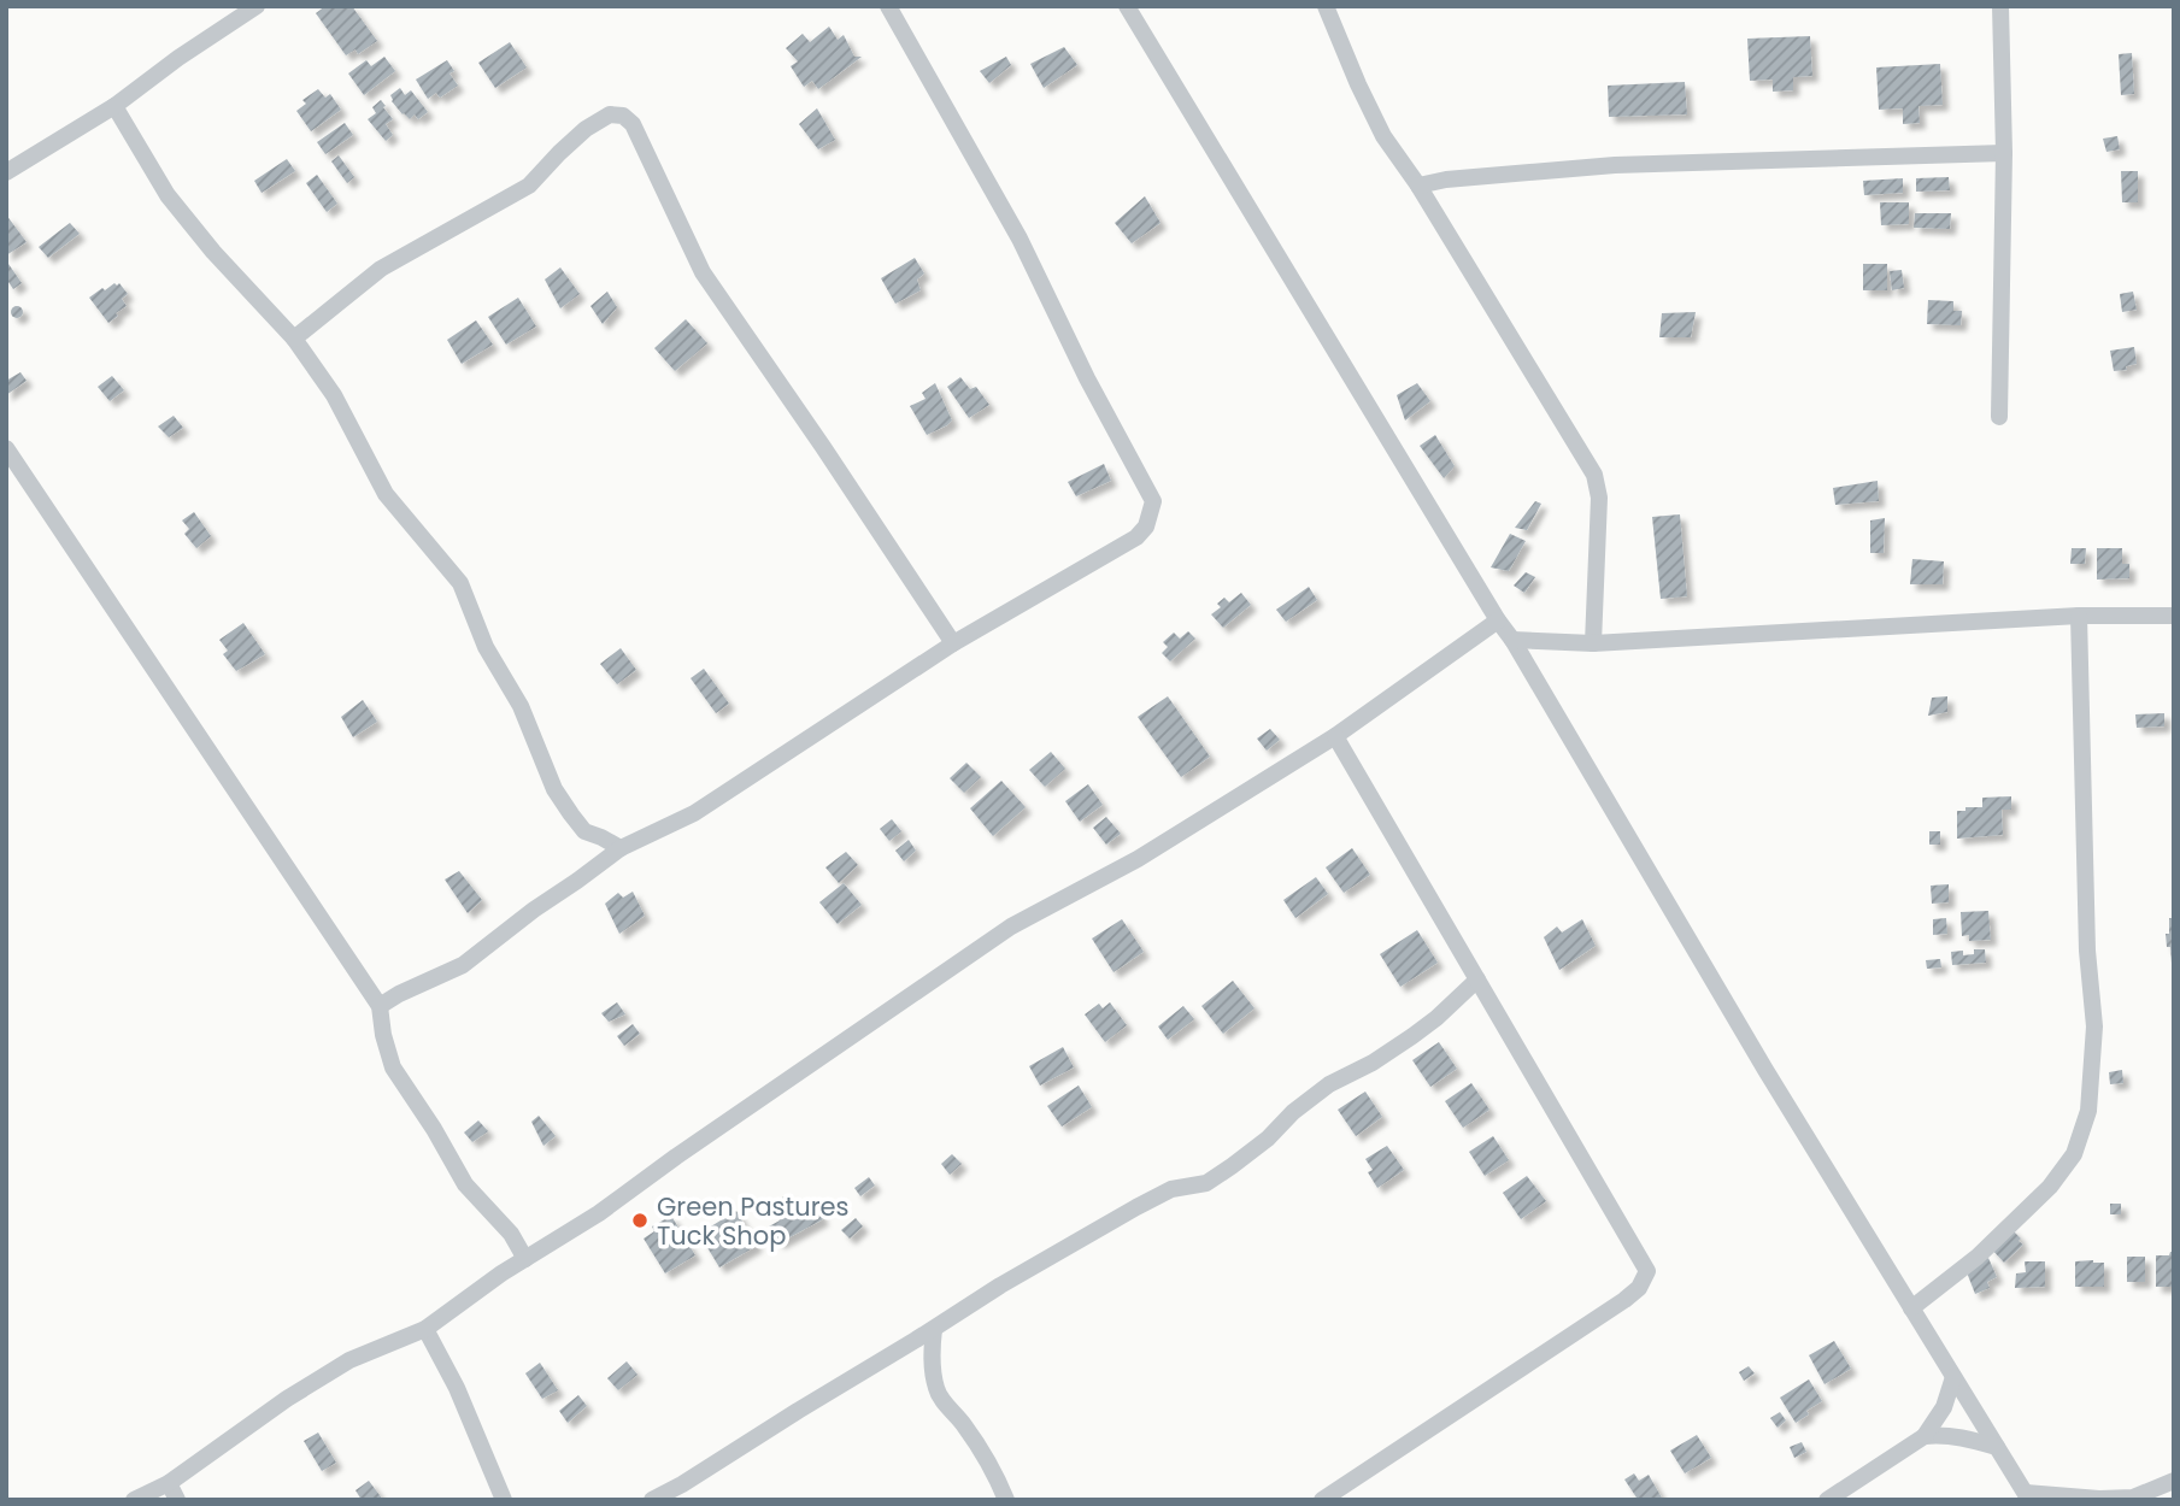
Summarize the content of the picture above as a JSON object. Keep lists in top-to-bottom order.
{
  "places": ["Green Pastures Tuck Shop"]
}
